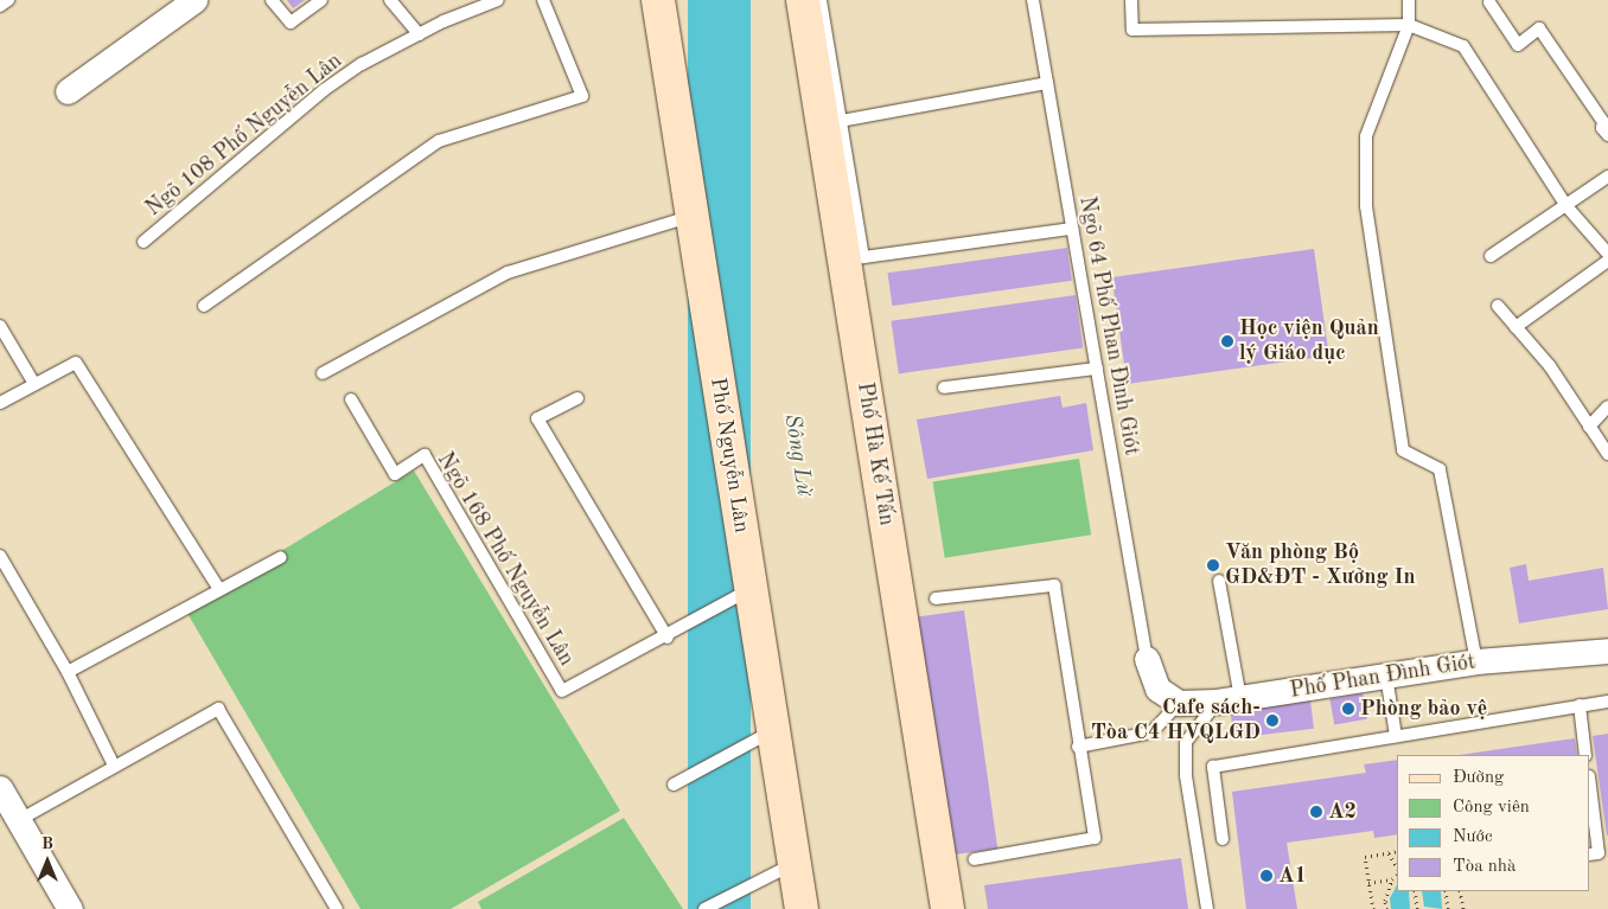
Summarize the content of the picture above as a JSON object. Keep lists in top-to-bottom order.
{
  "streets": {
    "street": ["Phố Hà Kế Tấn", "Phố Nguyễn Lân", "Phố Phan Đình Giót"],
    "lane": ["Ngõ 108 Phố Nguyễn Lân", "Ngõ 64 Phố Phan Đình Giót", "Ngõ 168 Phố Nguyễn Lân"]
  },
  "crossings": [
    ["Phố Nguyễn Lân", "Ngõ 168 Phố Nguyễn Lân"]
  ],
  "water": ["Sông Lừ"],
  "places": [
    "Học viện Quản lý Giáo dục",
    "Văn phòng Bộ GD&ĐT - Xưởng In",
    "Phòng bảo vệ",
    "Cafe sách- Tòa C4 HVQLGD",
    "A2",
    "A1"
  ],
  "legend": [
    "Đường",
    "Công viên",
    "Nước",
    "Tòa nhà"
  ],
  "north": "top"
}
